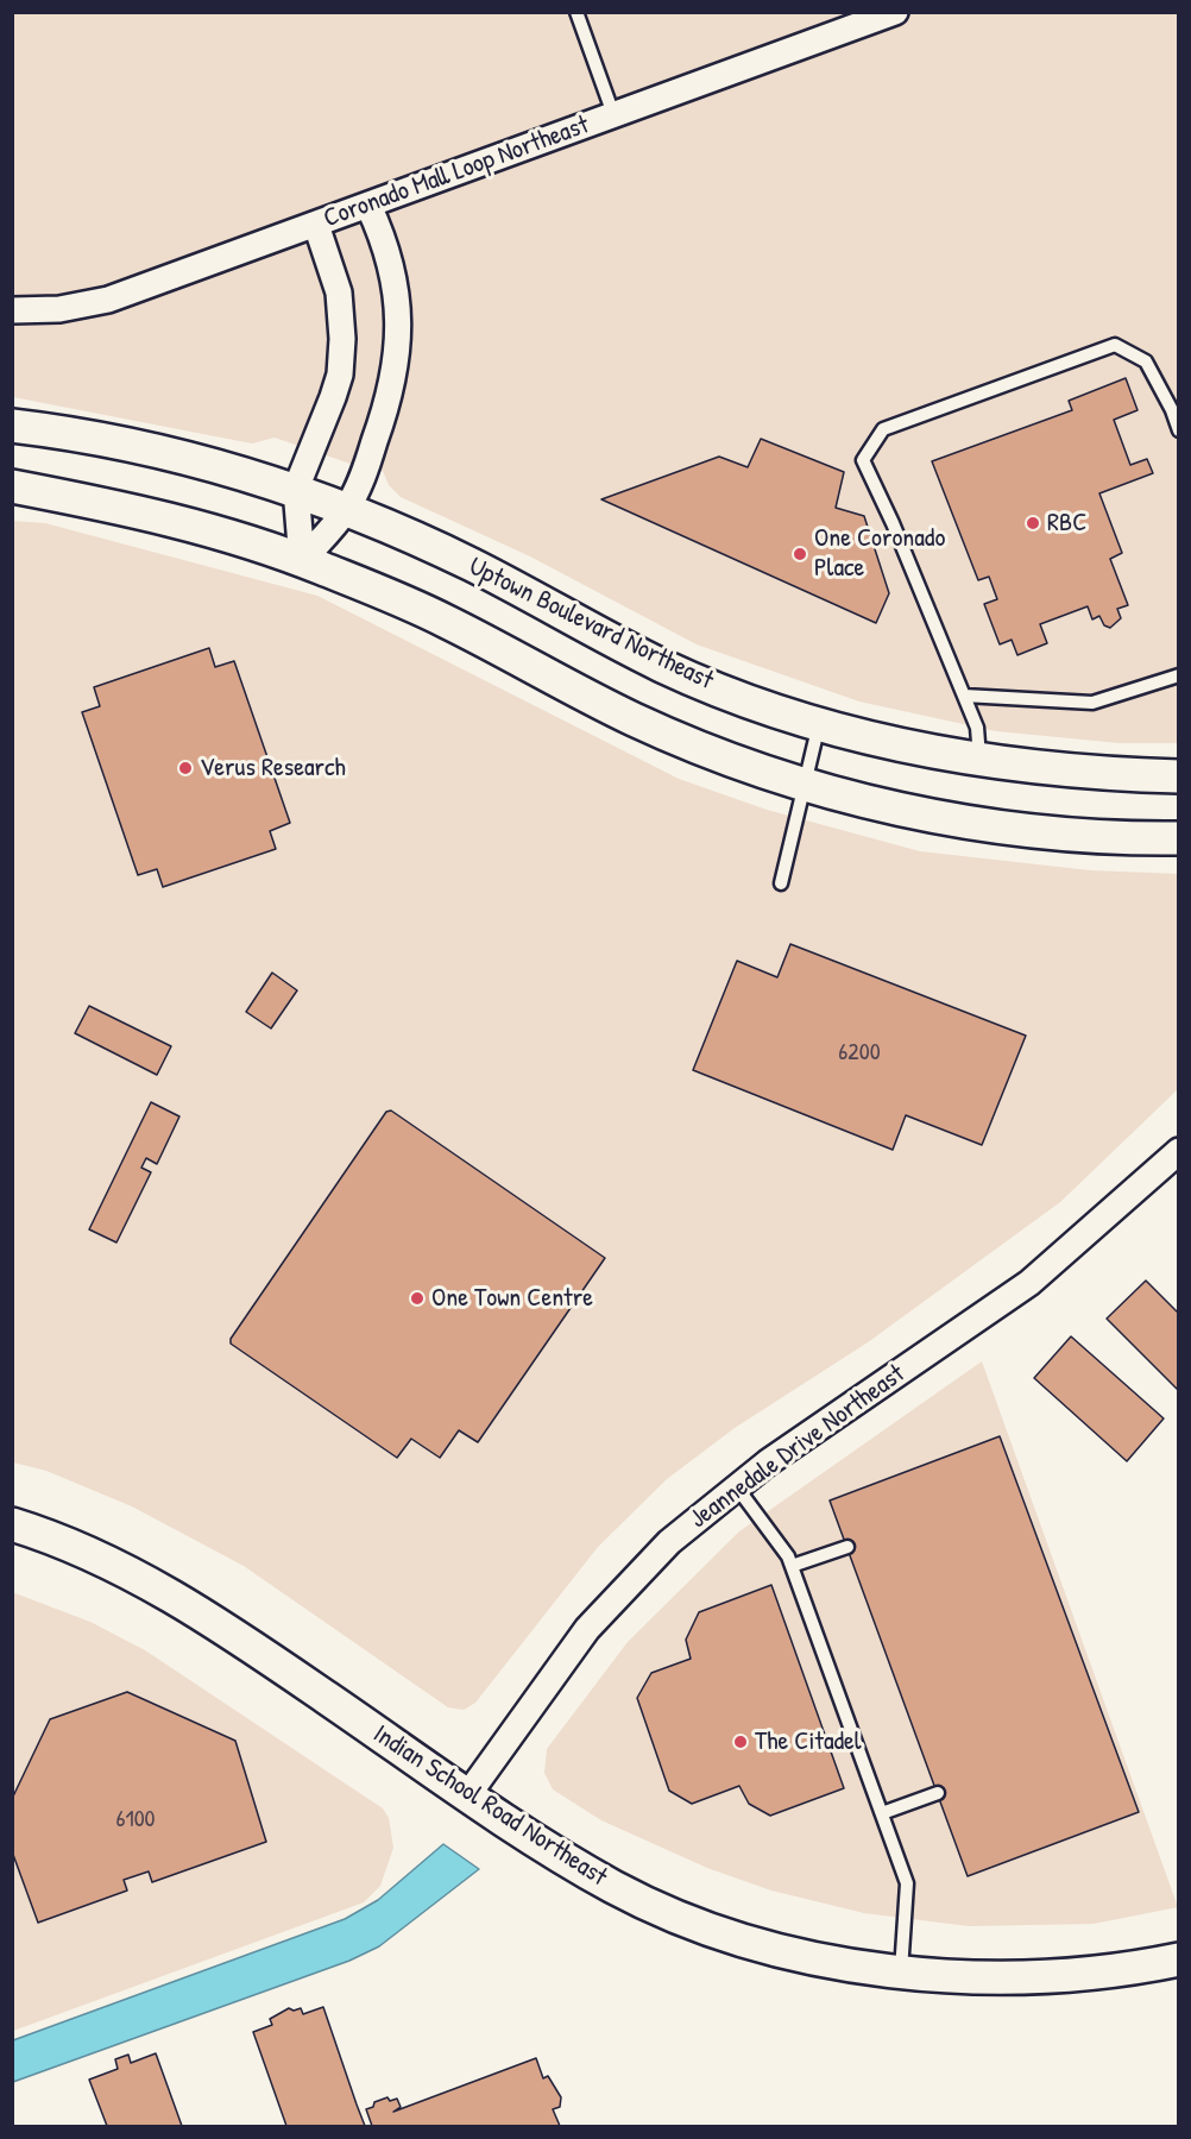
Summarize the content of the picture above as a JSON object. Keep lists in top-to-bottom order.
{
  "streets": {
    "street": [
      "Coronado Mall Loop Northeast",
      "Uptown Boulevard Northeast",
      "Jeannedale Drive Northeast",
      "Indian School Road Northeast"
    ]
  },
  "crossings": [
    ["Jeannedale Drive Northeast", "Indian School Road Northeast"]
  ],
  "places": [
    "RBC",
    "One Coronado Place",
    "Verus Research",
    "One Town Centre",
    "The Citadel"
  ],
  "house_numbers": ["6200", "6100"]
}
